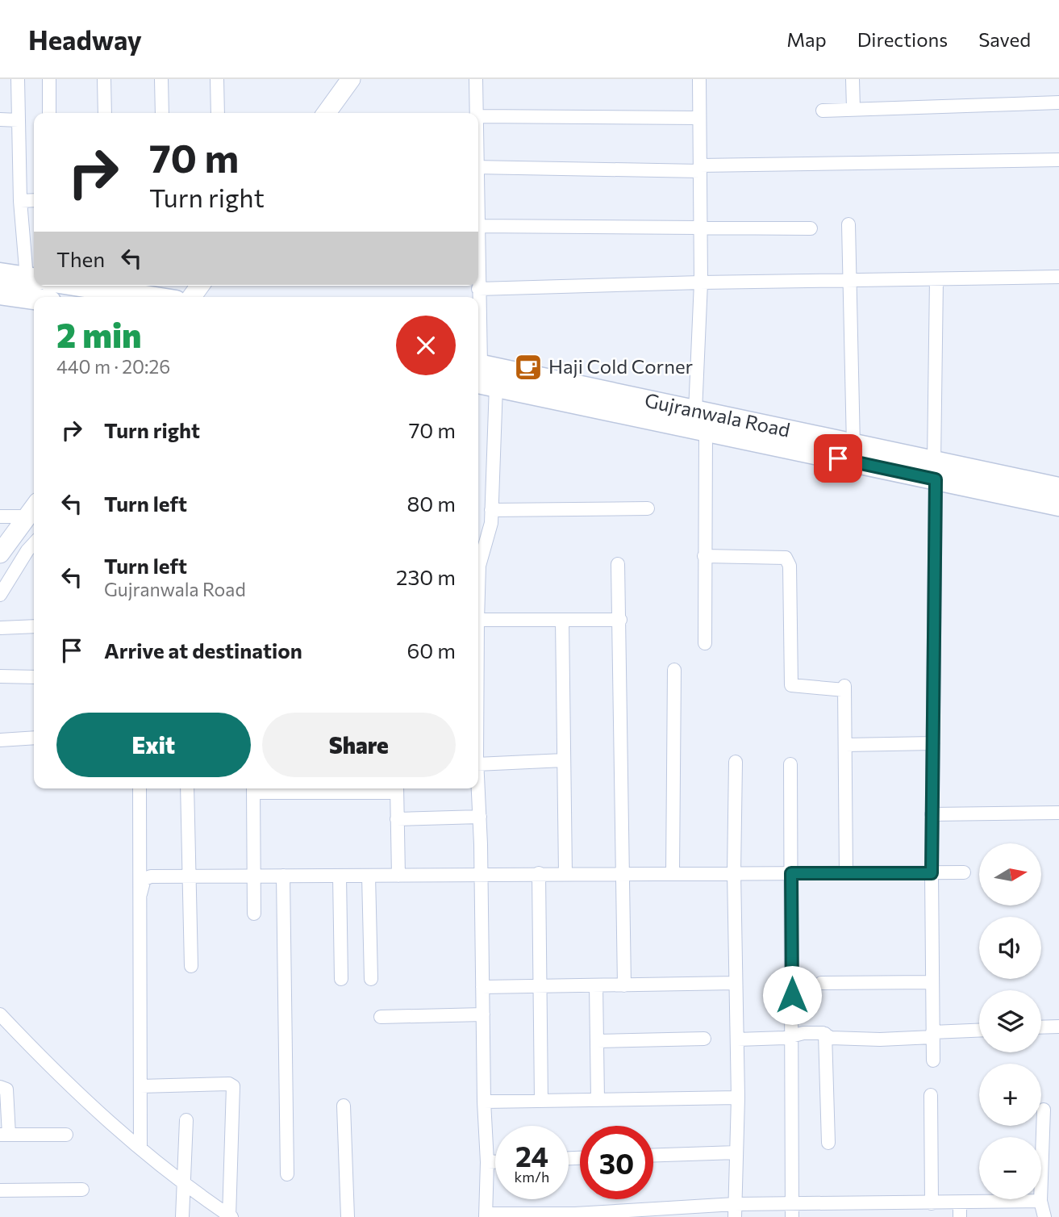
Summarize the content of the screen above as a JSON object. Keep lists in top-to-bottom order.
{
  "streets": {
    "highway": ["Gujranwala Road"]
  },
  "places": {
    "cafe": ["Haji Cold Corner"]
  },
  "north": "right",
  "page": {
    "header": "Headway",
    "nav": ["Map", "Directions", "Saved"],
    "turn": ["70 m", "Turn right"],
    "then": "Then",
    "heading": ["2 min", "440 m · 20:26"],
    "list": [
      {
        "name": "Turn right",
        "value": "70 m"
      },
      {
        "name": "Turn left",
        "value": "80 m"
      },
      {
        "name": "Turn left",
        "note": "Gujranwala Road",
        "value": "230 m"
      },
      {
        "name": "Arrive at destination",
        "value": "60 m"
      }
    ],
    "buttons": ["Exit", "Share"],
    "map_buttons": ["+", "−"],
    "speed": "24 km/h",
    "limit": "30"
  }
}
